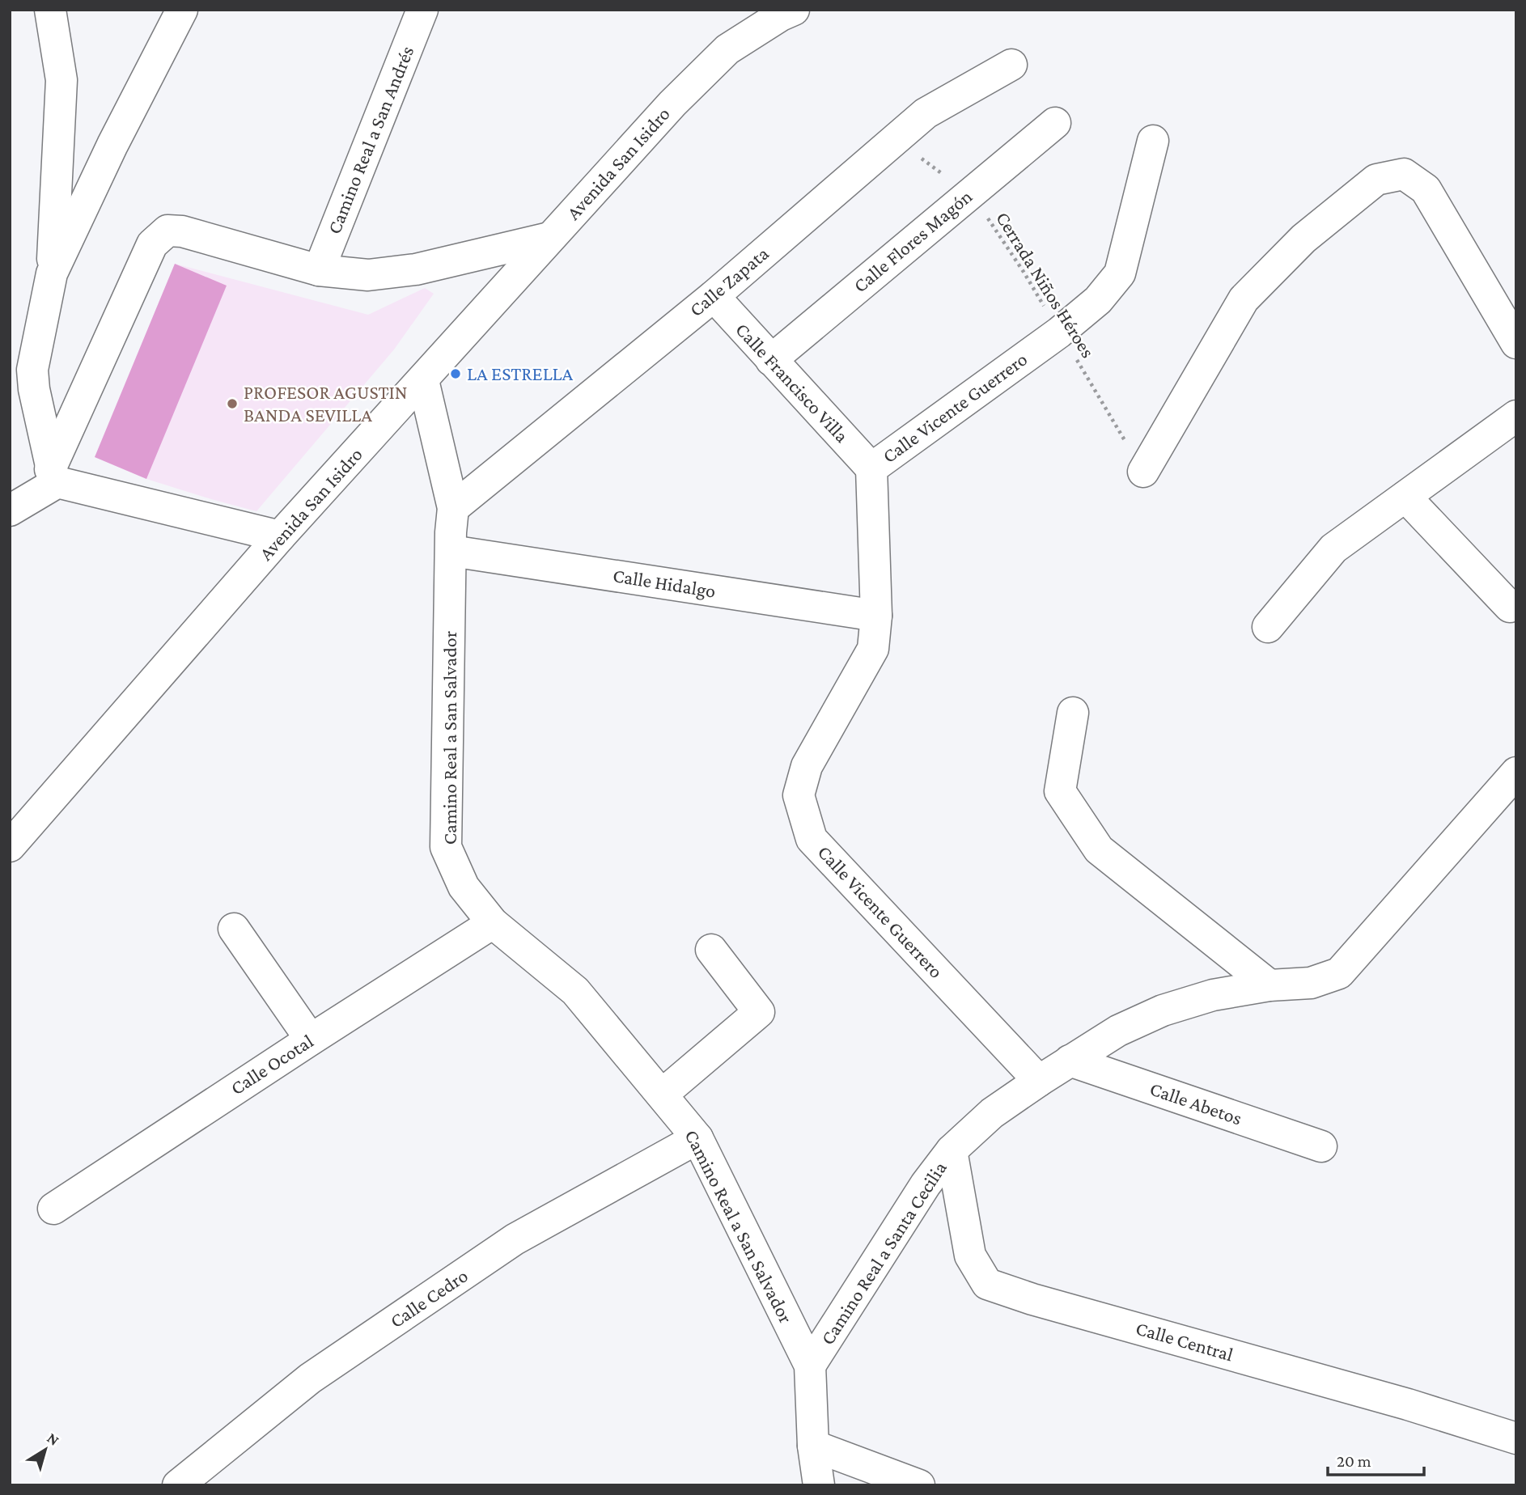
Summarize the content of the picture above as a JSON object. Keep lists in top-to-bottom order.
{
  "streets": {
    "street": [
      "Camino Real a San Andrés",
      "Avenida San Isidro",
      "Calle Flores Magón",
      "Calle Zapata",
      "Calle Francisco Villa",
      "Calle Vicente Guerrero",
      "Calle Hidalgo",
      "Camino Real a San Salvador",
      "Calle Ocotal",
      "Calle Abetos",
      "Camino Real a Santa Cecilia",
      "Calle Cedro",
      "Calle Central"
    ],
    "path": ["Cerrada Niños Héroes"]
  },
  "crossings": [
    ["Avenida San Isidro", "Camino Real a San Salvador"],
    ["Calle Flores Magón", "Cerrada Niños Héroes"],
    ["Calle Flores Magón", "Calle Francisco Villa"],
    ["Calle Zapata", "Cerrada Niños Héroes"],
    ["Calle Zapata", "Calle Francisco Villa"],
    ["Calle Zapata", "Camino Real a San Salvador"],
    ["Cerrada Niños Héroes", "Calle Vicente Guerrero"],
    ["Calle Francisco Villa", "Calle Vicente Guerrero"],
    ["Calle Vicente Guerrero", "Calle Hidalgo"],
    ["Calle Vicente Guerrero", "Camino Real a Santa Cecilia"],
    ["Calle Hidalgo", "Camino Real a San Salvador"],
    ["Camino Real a San Salvador", "Calle Ocotal"],
    ["Camino Real a San Salvador", "Camino Real a Santa Cecilia"],
    ["Camino Real a San Salvador", "Calle Cedro"],
    ["Calle Abetos", "Camino Real a Santa Cecilia"],
    ["Camino Real a Santa Cecilia", "Calle Central"]
  ],
  "places": ["LA ESTRELLA", "PROFESOR AGUSTIN BANDA SEVILLA"],
  "scale_bar": "20 m",
  "north": "top right"
}
